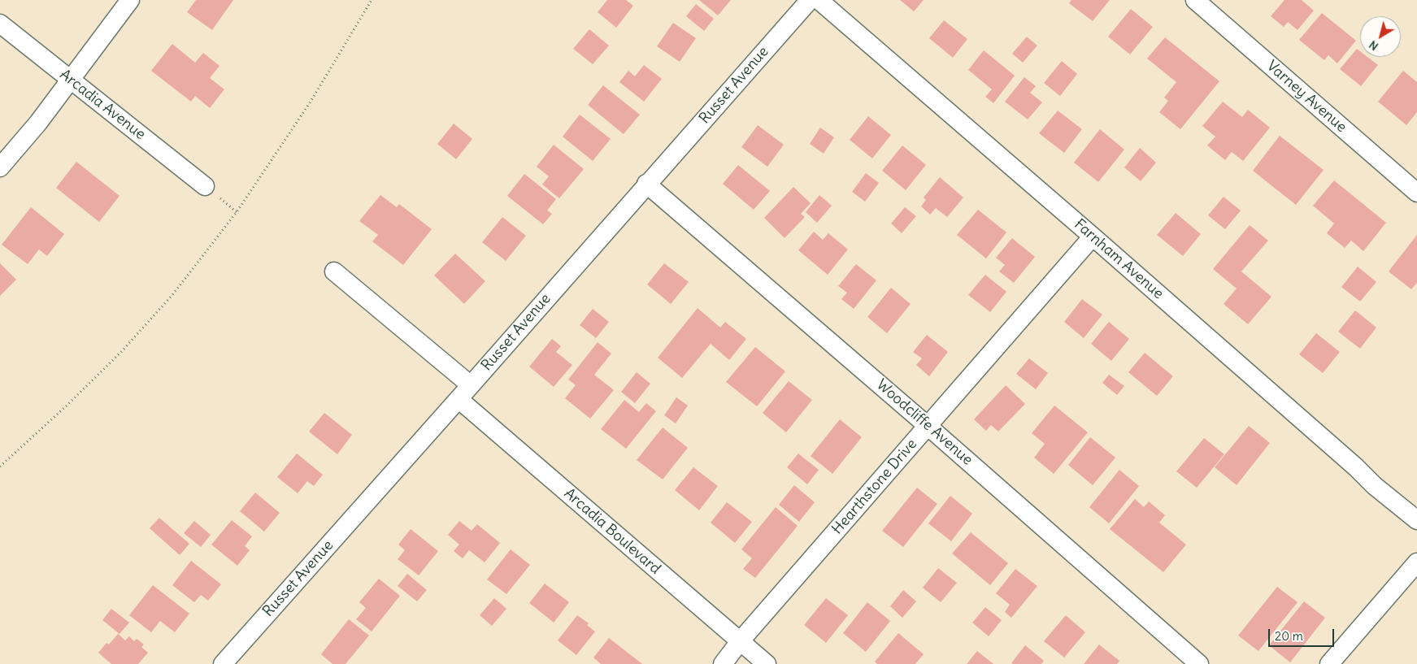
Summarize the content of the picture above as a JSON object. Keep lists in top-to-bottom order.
{
  "streets": {
    "street": [
      "Russet Avenue",
      "Varney Avenue",
      "Arcadia Avenue",
      "Farnham Avenue",
      "Woodcliffe Avenue",
      "Hearthstone Drive",
      "Arcadia Boulevard"
    ]
  },
  "crossings": [
    ["Russet Avenue", "Woodcliffe Avenue"],
    ["Russet Avenue", "Arcadia Boulevard"],
    ["Farnham Avenue", "Hearthstone Drive"],
    ["Woodcliffe Avenue", "Hearthstone Drive"],
    ["Hearthstone Drive", "Arcadia Boulevard"]
  ],
  "scale_bar": "20 m",
  "north": "bottom left"
}
